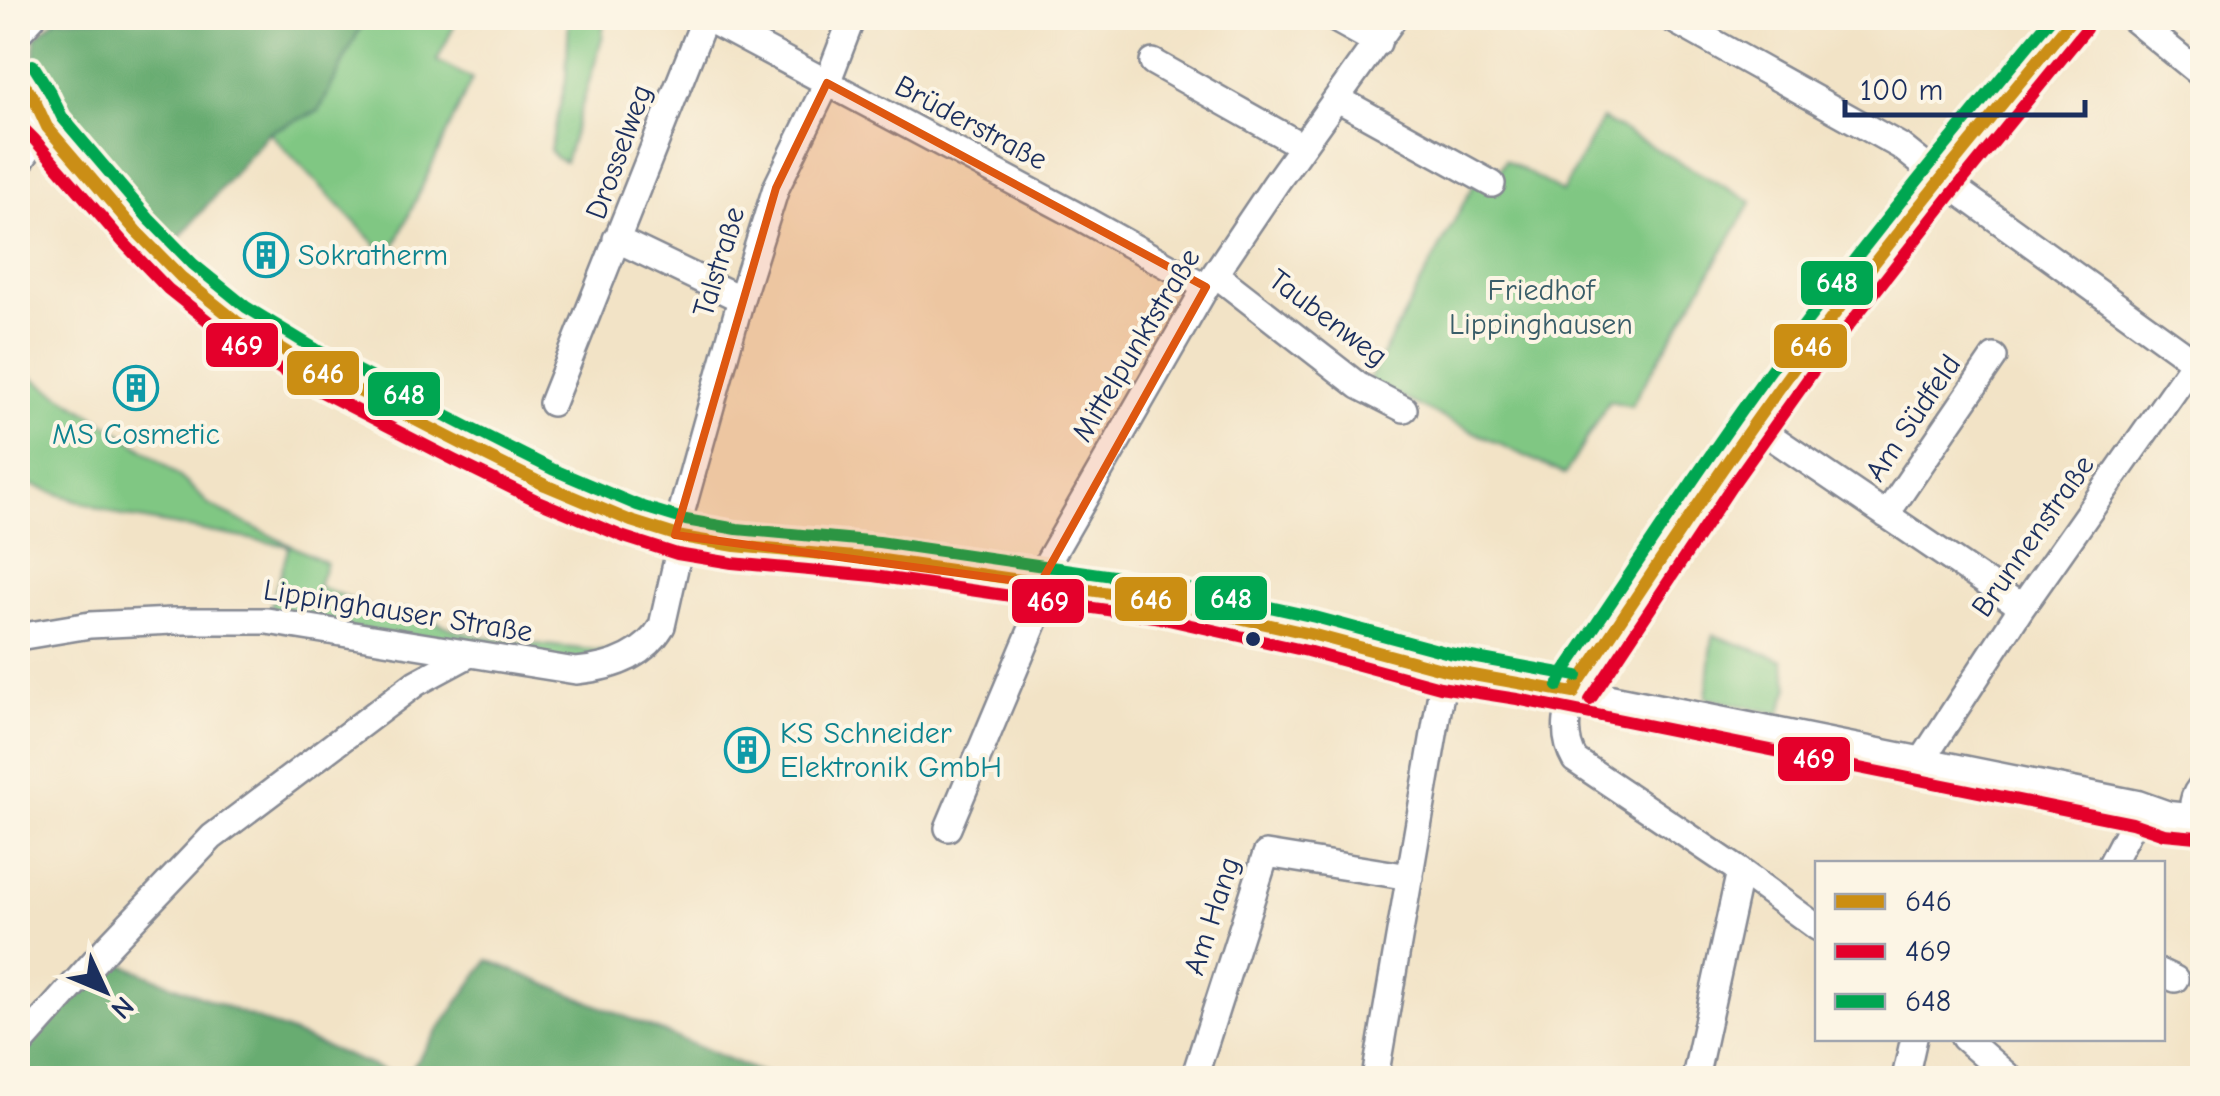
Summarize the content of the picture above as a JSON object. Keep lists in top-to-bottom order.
{
  "streets": {
    "street": [
      "Brüderstraße",
      "Drosselweg",
      "Talstraße",
      "Taubenweg",
      "Mittelpunktstraße",
      "Am Südfeld",
      "Brunnenstraße",
      "Lippinghauser Straße",
      "Am Hang"
    ]
  },
  "crossings": [
    ["Brüderstraße", "Drosselweg"],
    ["Brüderstraße", "Talstraße"],
    ["Brüderstraße", "Taubenweg"],
    ["Brüderstraße", "Mittelpunktstraße"],
    ["Drosselweg", "Talstraße"],
    ["Talstraße", "Lippinghauser Straße"],
    ["Taubenweg", "Mittelpunktstraße"],
    ["Am Südfeld", "Brunnenstraße"]
  ],
  "parks": ["Friedhof Lippinghausen"],
  "places": {
    "building": ["Sokratherm", "MS Cosmetic", "KS Schneider Elektronik GmbH"]
  },
  "lines": ["transit line 646", "transit line 648", "transit line 469"],
  "legend": ["646", "469", "648"],
  "scale_bar": "100 m",
  "north": "bottom right"
}
